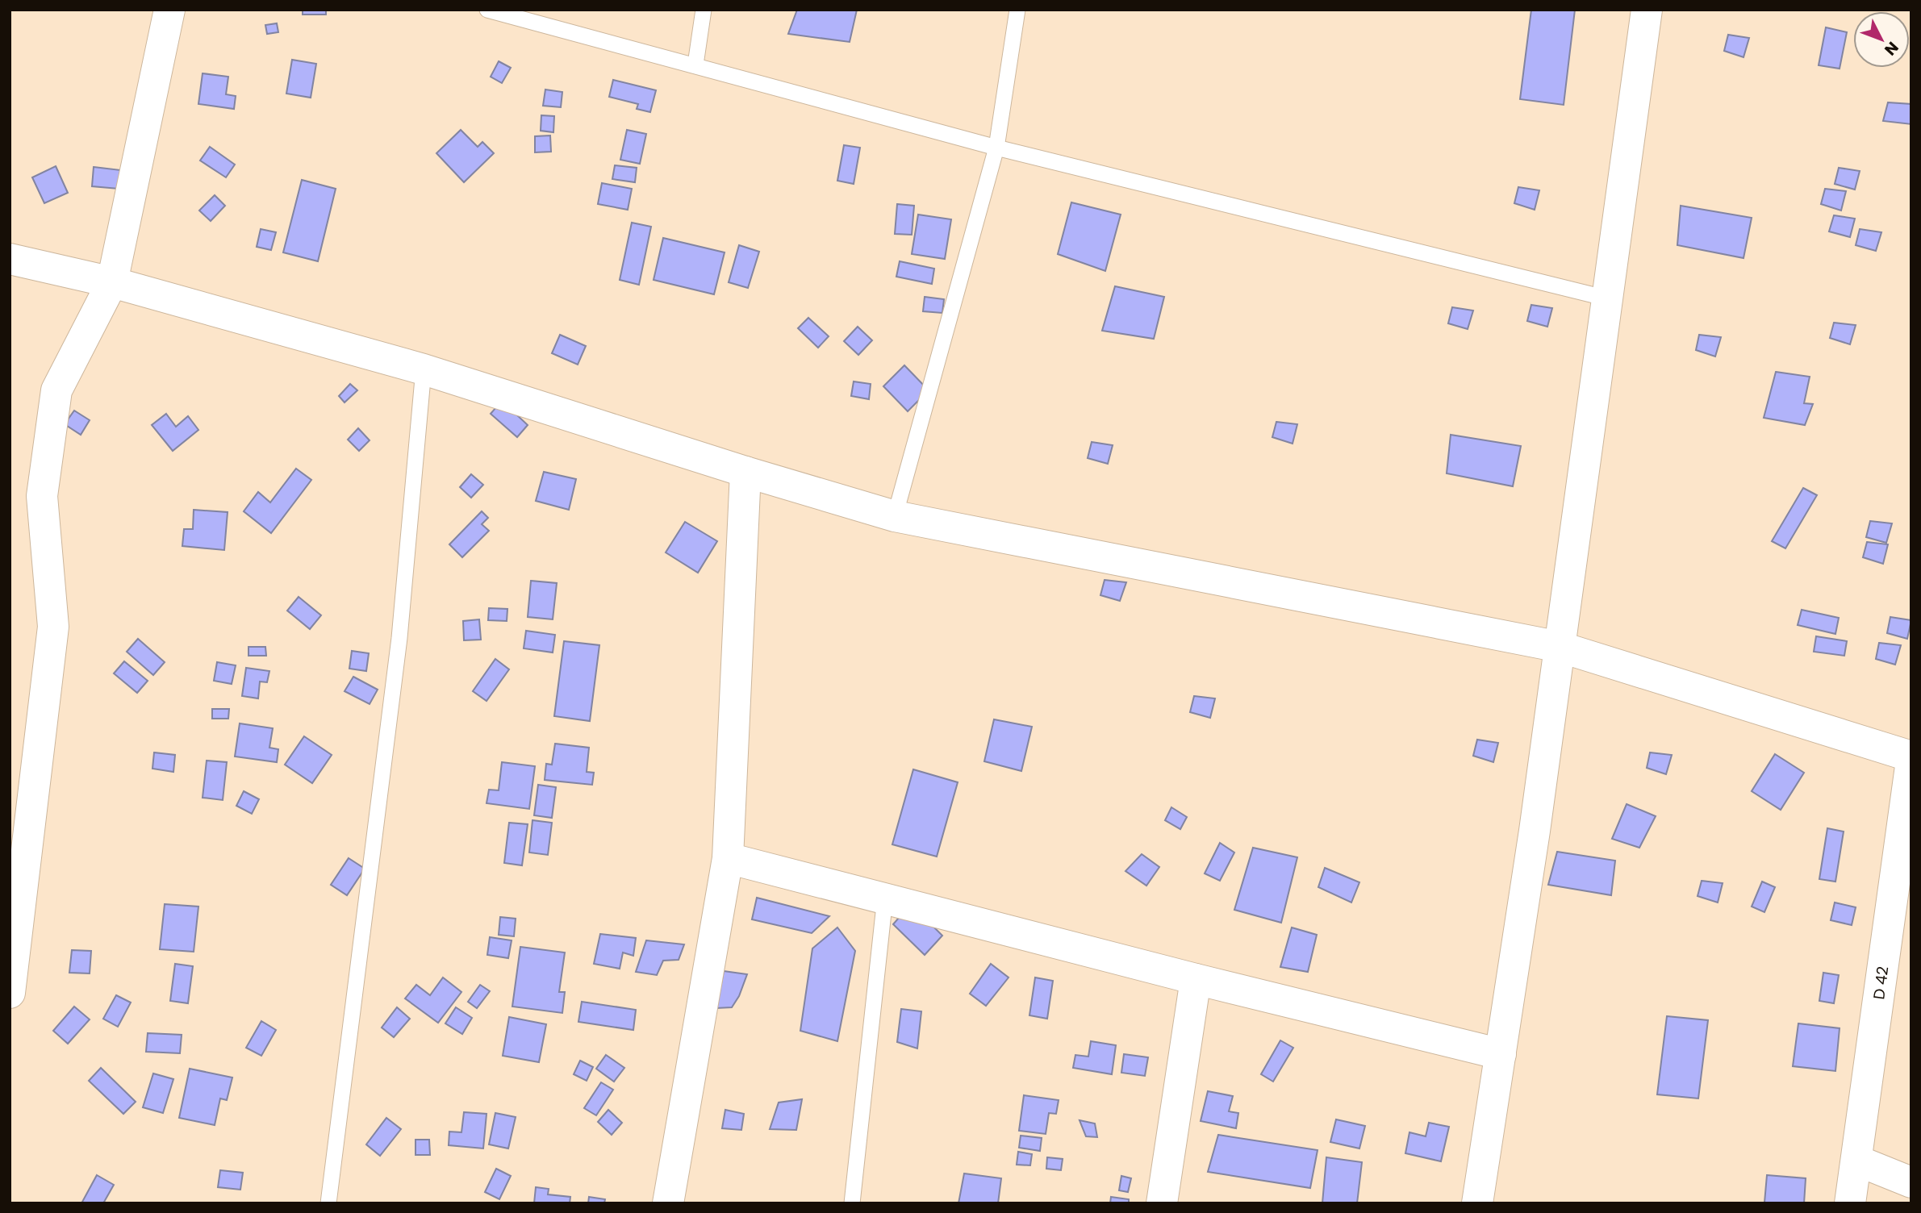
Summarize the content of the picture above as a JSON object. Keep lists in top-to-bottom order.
{
  "streets": {
    "street": ["D 42"]
  },
  "north": "bottom right"
}
